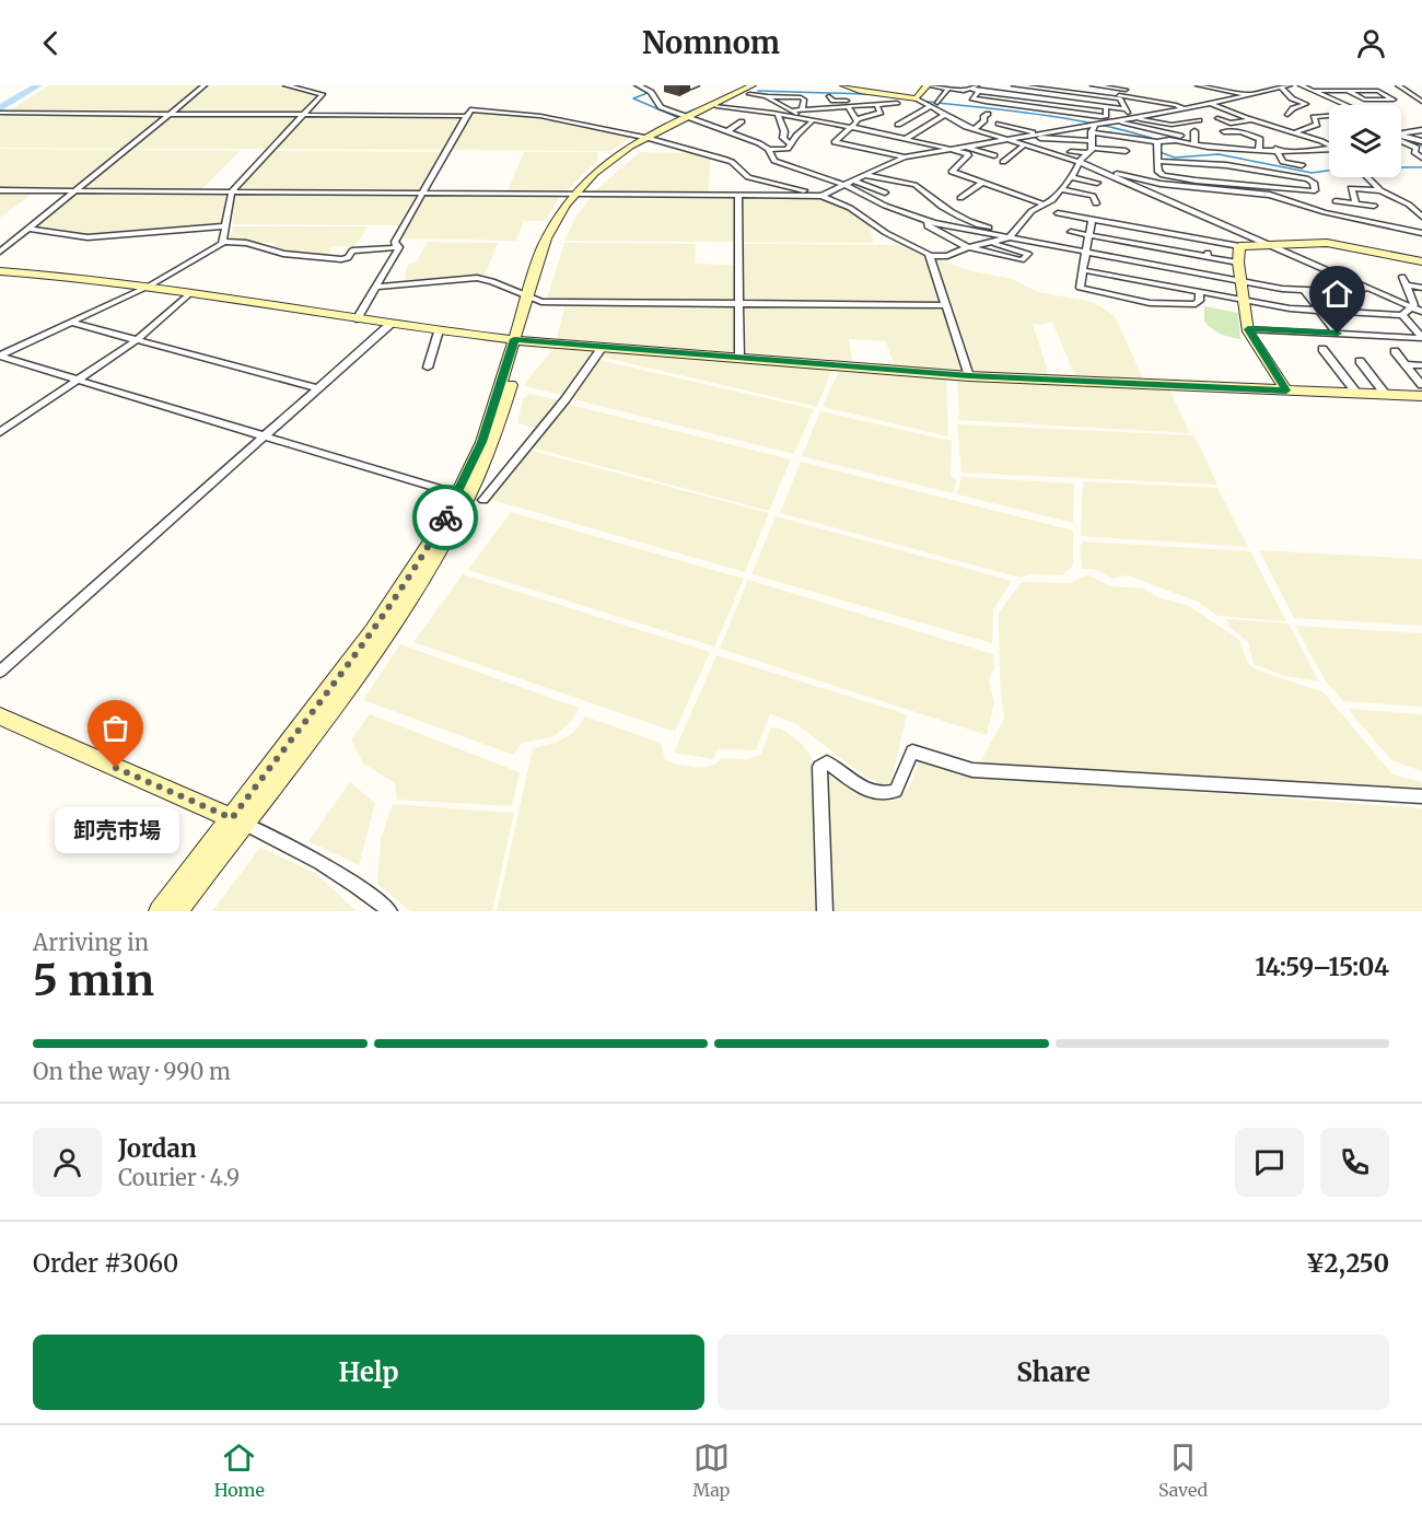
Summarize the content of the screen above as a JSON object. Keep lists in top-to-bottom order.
{
  "places": ["卸売市場"],
  "page": {
    "header": "Nomnom",
    "bubble": "卸売市場",
    "heading": ["5 min", "Arriving in", "14:59–15:04"],
    "panel": [
      "Jordan",
      "Courier · 4.9",
      "Order #3060",
      "¥2,250"
    ],
    "bar": "On the way · 990 m",
    "buttons": ["Help", "Share"],
    "tabs": ["Home", "Map", "Saved"]
  }
}
